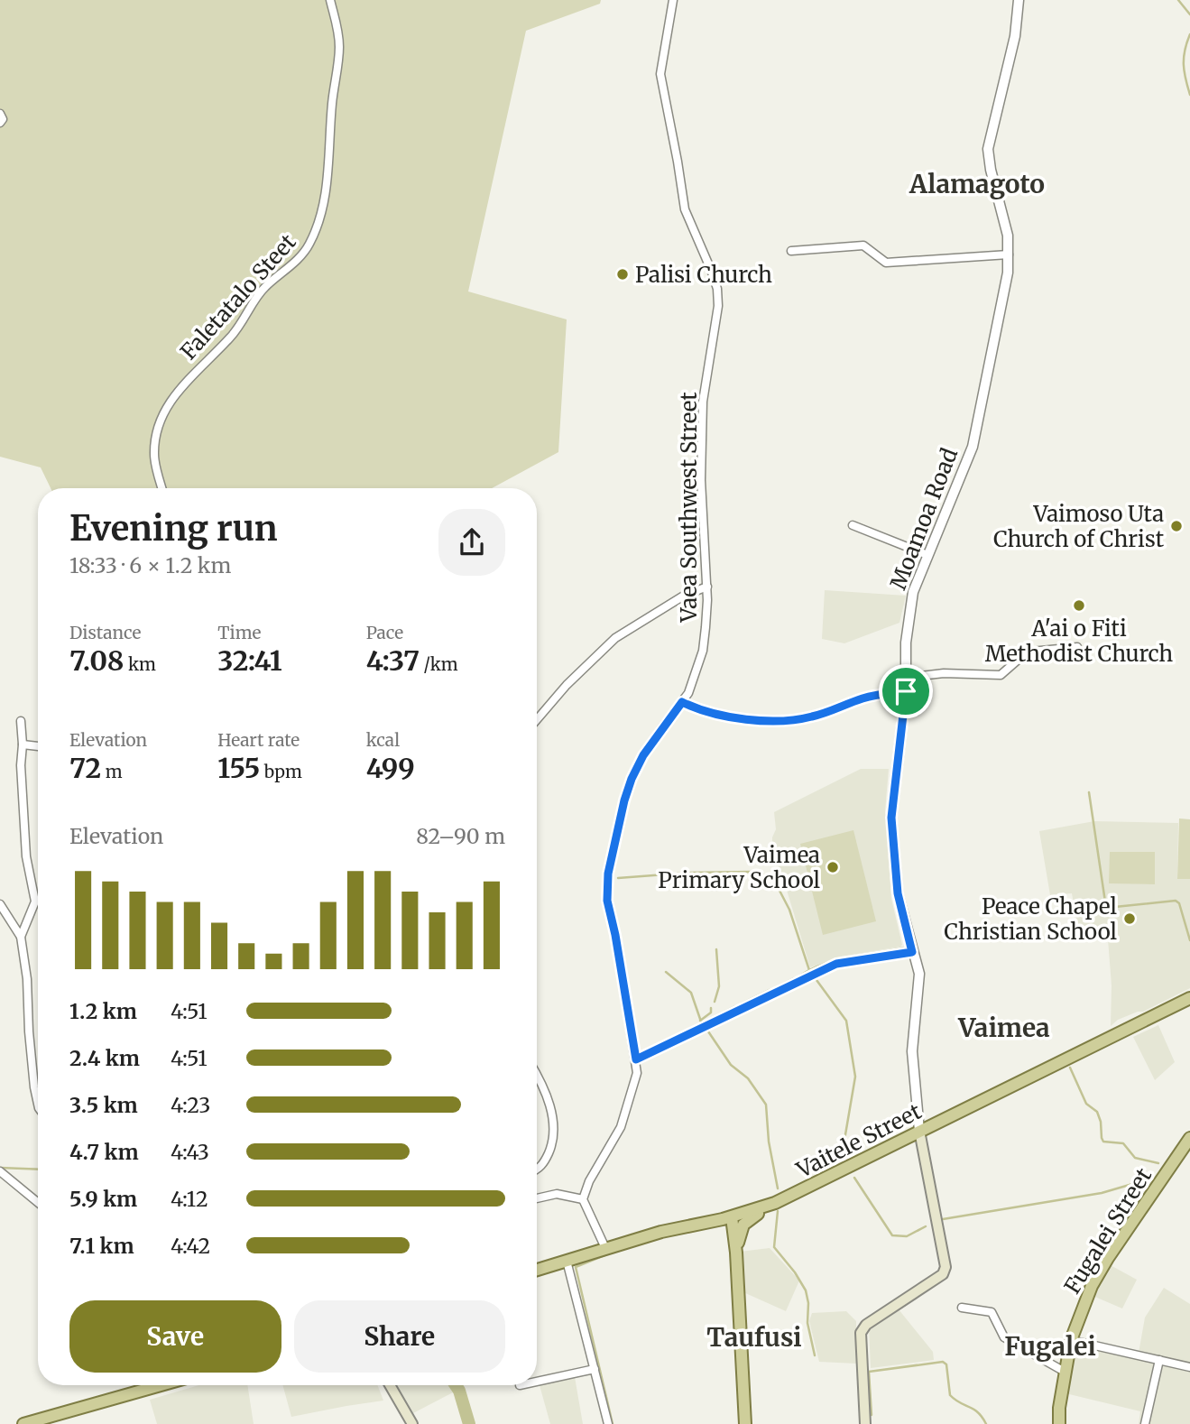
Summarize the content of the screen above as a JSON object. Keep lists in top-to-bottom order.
{
  "streets": {
    "main road": ["Vaitele Street", "Fugalei Street"],
    "street": ["Faletatalo Steet", "Vaea Southwest Street", "Moamoa Road"]
  },
  "crossings": [
    ["Moamoa Road", "Vaitele Street"]
  ],
  "districts": [
    "Alamagoto",
    "Vaimea",
    "Taufusi",
    "Fugalei"
  ],
  "places": [
    "Palisi Church",
    "Vaimoso Uta Church of Christ",
    "A'ai o Fiti Methodist Church",
    "Vaimea Primary School",
    "Peace Chapel Christian School"
  ],
  "page": {
    "heading": ["Evening run", "18:33 · 6 × 1.2 km"],
    "stats": [
      ["Distance", "7.08 km"],
      ["Time", "32:41"],
      ["Pace", "4:37 /km"],
      ["Elevation", "72 m"],
      ["Heart rate", "155 bpm"],
      ["kcal", "499"]
    ],
    "chart": ["Elevation", "82–90 m"],
    "list": [
      {
        "name": "1.2 km",
        "note": "4:51"
      },
      {
        "name": "2.4 km",
        "note": "4:51"
      },
      {
        "name": "3.5 km",
        "note": "4:23"
      },
      {
        "name": "4.7 km",
        "note": "4:43"
      },
      {
        "name": "5.9 km",
        "note": "4:12"
      },
      {
        "name": "7.1 km",
        "note": "4:42"
      }
    ],
    "buttons": ["Save", "Share"]
  }
}
